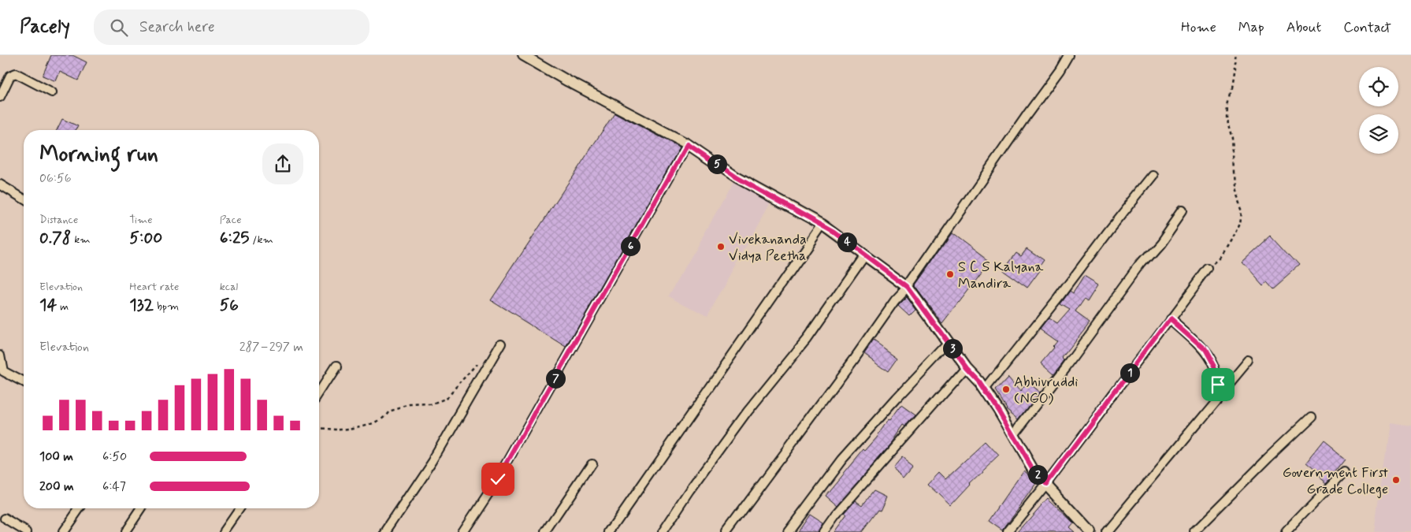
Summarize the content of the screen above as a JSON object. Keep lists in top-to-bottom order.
{
  "places": [
    "Vivekananda Vidya Peetha",
    "S C S Kalyana Mandira",
    "Abhivruddi (NGO)",
    "Government First Grade College"
  ],
  "page": {
    "header": "Pacely",
    "search": "Search here",
    "nav": [
      "Home",
      "Map",
      "About",
      "Contact"
    ],
    "heading": ["Morning run", "06:56"],
    "pins": [
      "5",
      "4",
      "6",
      "3",
      "1",
      "7",
      "2"
    ],
    "stats": [
      ["Distance", "0.78 km"],
      ["Time", "5:00"],
      ["Pace", "6:25 /km"],
      ["Elevation", "14 m"],
      ["Heart rate", "132 bpm"],
      ["kcal", "56"]
    ],
    "chart": ["Elevation", "287–297 m"],
    "list": [
      {
        "name": "100 m",
        "note": "6:50"
      },
      {
        "name": "200 m",
        "note": "6:47"
      }
    ]
  }
}
